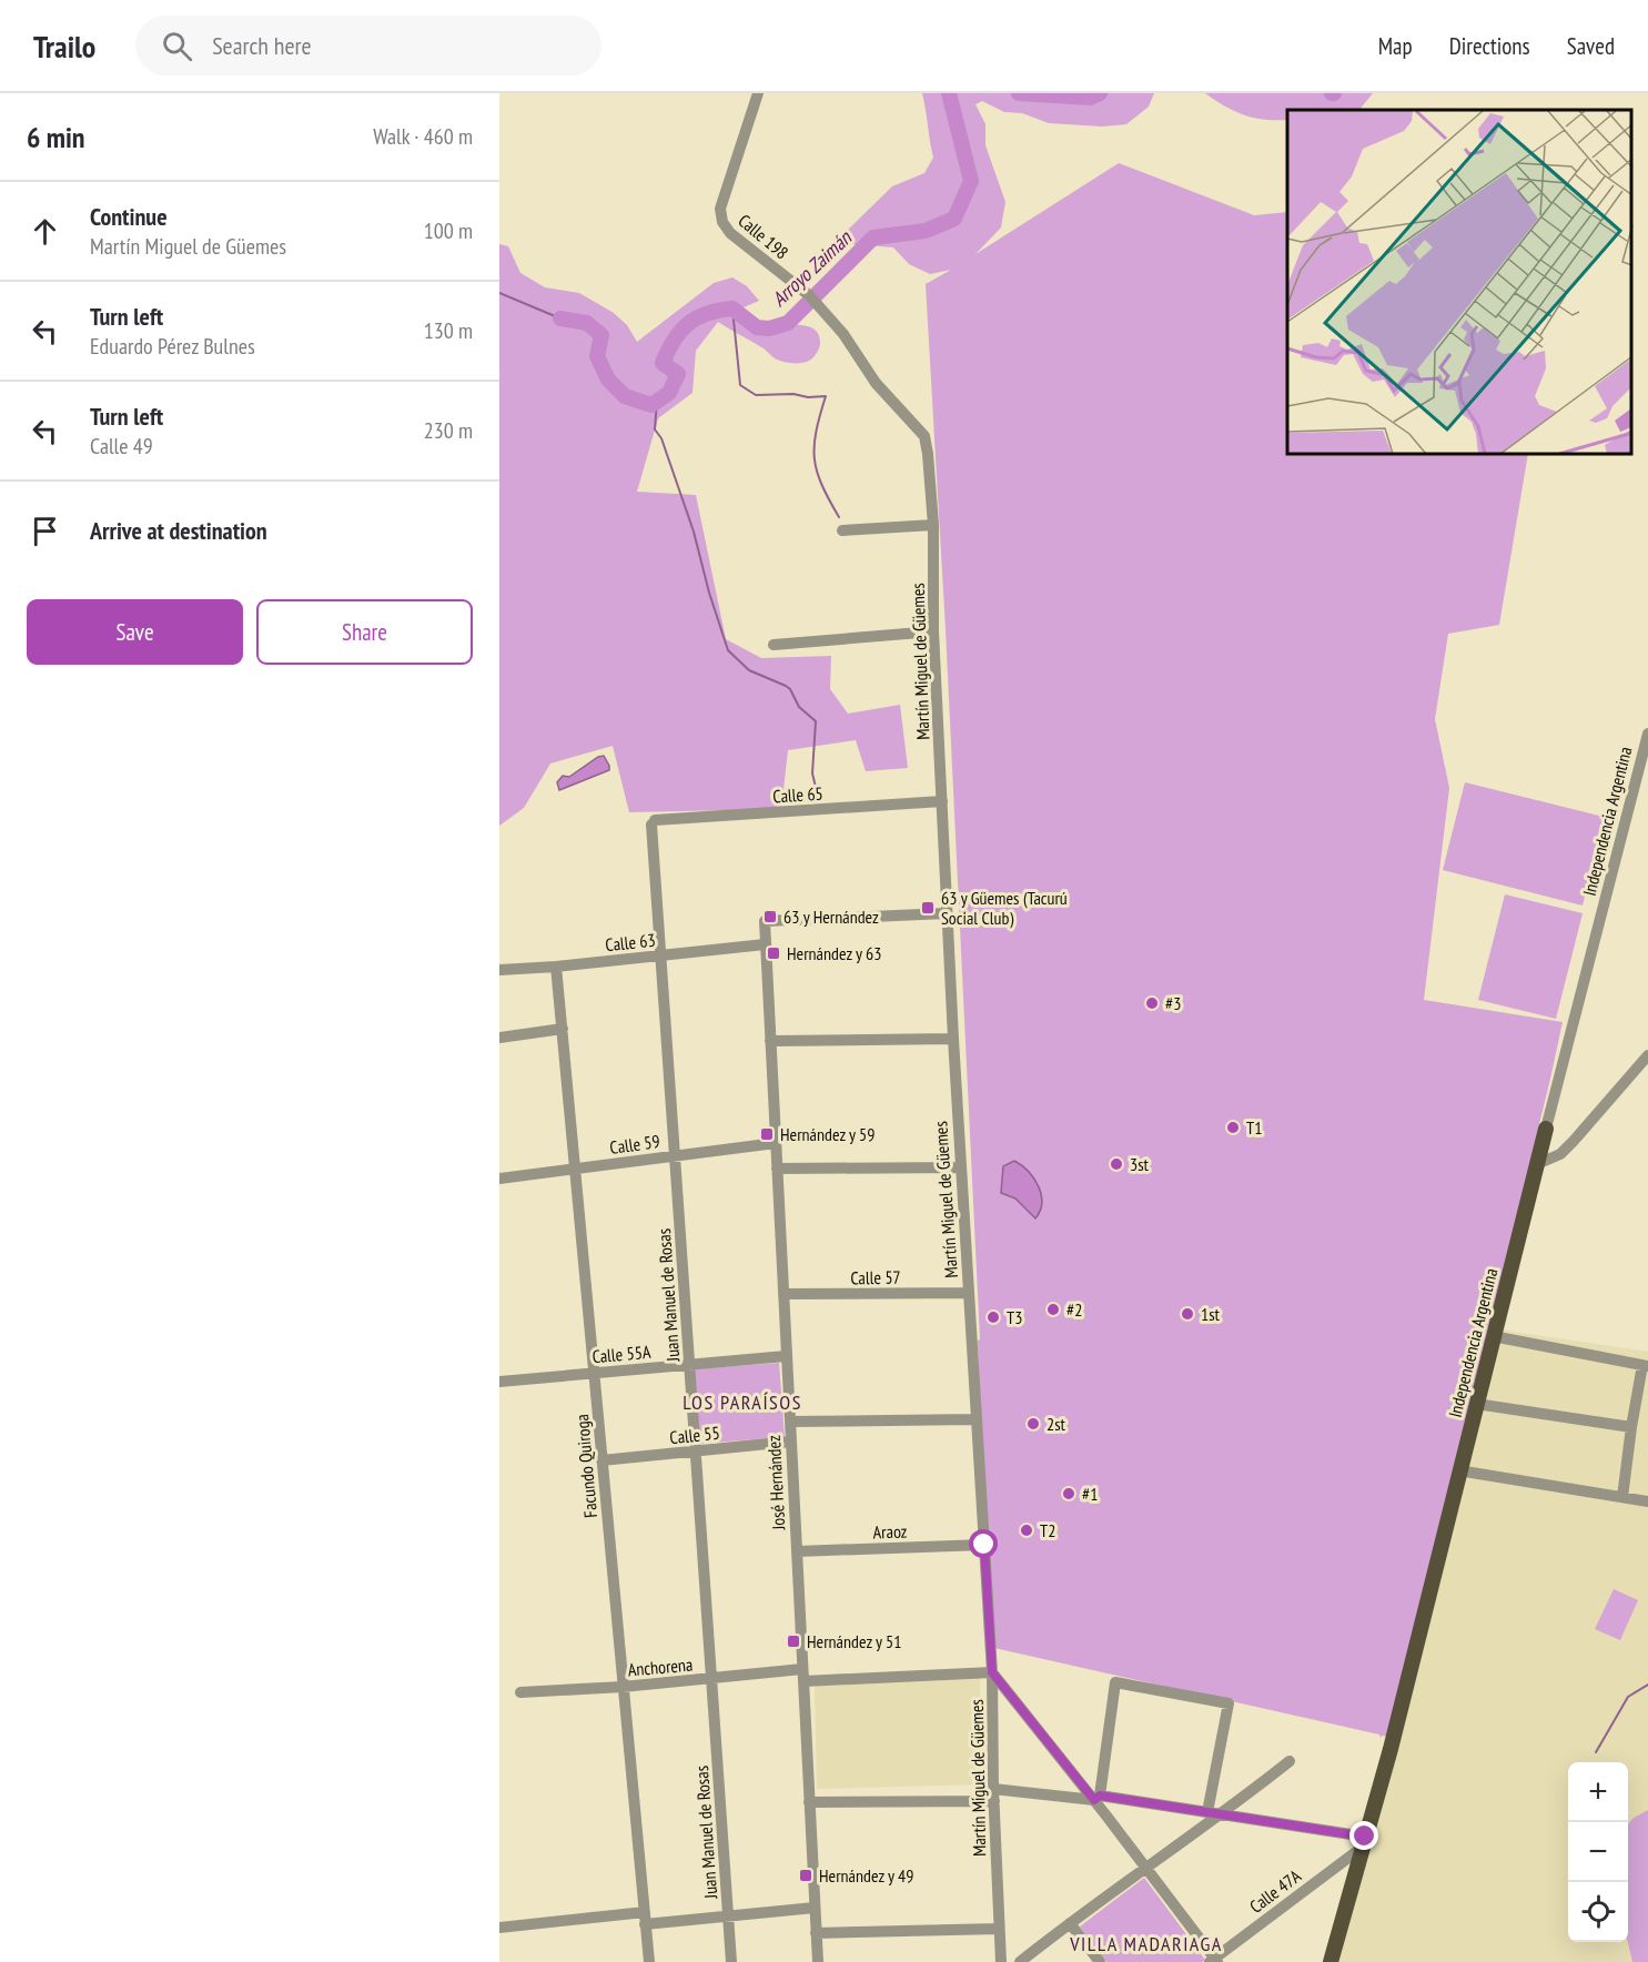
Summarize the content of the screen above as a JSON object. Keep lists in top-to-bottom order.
{
  "streets": {
    "main road": ["Independencia Argentina"],
    "street": [
      "Calle 198",
      "Martín Miguel de Güemes",
      "Calle 65",
      "Calle 63",
      "Calle 59",
      "Calle 57",
      "Juan Manuel de Rosas",
      "Calle 55A",
      "Calle 55",
      "Facundo Quiroga",
      "José Hernández",
      "Araoz",
      "Anchorena",
      "Calle 47A"
    ]
  },
  "crossings": [
    ["Calle 198", "Martín Miguel de Güemes"],
    ["Martín Miguel de Güemes", "Calle 65"],
    ["Martín Miguel de Güemes", "Calle 57"],
    ["Martín Miguel de Güemes", "José Hernández"],
    ["Martín Miguel de Güemes", "Araoz"],
    ["Martín Miguel de Güemes", "Anchorena"],
    ["Calle 65", "Juan Manuel de Rosas"],
    ["Independencia Argentina", "Calle 47A"],
    ["Calle 63", "Juan Manuel de Rosas"],
    ["Calle 63", "Facundo Quiroga"],
    ["Calle 63", "José Hernández"],
    ["Calle 59", "Juan Manuel de Rosas"],
    ["Calle 59", "Facundo Quiroga"],
    ["Calle 59", "José Hernández"],
    ["Calle 57", "José Hernández"],
    ["Juan Manuel de Rosas", "Calle 55A"],
    ["Juan Manuel de Rosas", "Calle 55"],
    ["Juan Manuel de Rosas", "Anchorena"],
    ["Calle 55A", "Facundo Quiroga"],
    ["Calle 55A", "José Hernández"],
    ["Calle 55", "Facundo Quiroga"],
    ["Calle 55", "José Hernández"],
    ["Facundo Quiroga", "Anchorena"],
    ["José Hernández", "Araoz"],
    ["José Hernández", "Anchorena"]
  ],
  "districts": ["LOS PARAÍSOS", "VILLA MADARIAGA"],
  "water": ["Arroyo Zaimán"],
  "places": {
    "transit": [
      "63 y Güemes (Tacurú Social Club)",
      "63 y Hernández",
      "Hernández y 63",
      "Hernández y 59",
      "Hernández y 51",
      "Hernández y 49"
    ],
    "other": [
      "#3",
      "T1",
      "3st",
      "#2",
      "1st",
      "T3",
      "2st",
      "#1",
      "T2"
    ]
  },
  "page": {
    "header": "Trailo",
    "search": "Search here",
    "nav": ["Map", "Directions", "Saved"],
    "heading": ["6 min", "Walk · 460 m"],
    "list": [
      ["Continue", "Martín Miguel de Güemes", "100 m"],
      ["Turn left", "Eduardo Pérez Bulnes", "130 m"],
      ["Turn left", "Calle 49", "230 m"],
      "Arrive at destination"
    ],
    "buttons": ["Save", "Share"],
    "map_buttons": ["+", "−"]
  }
}
